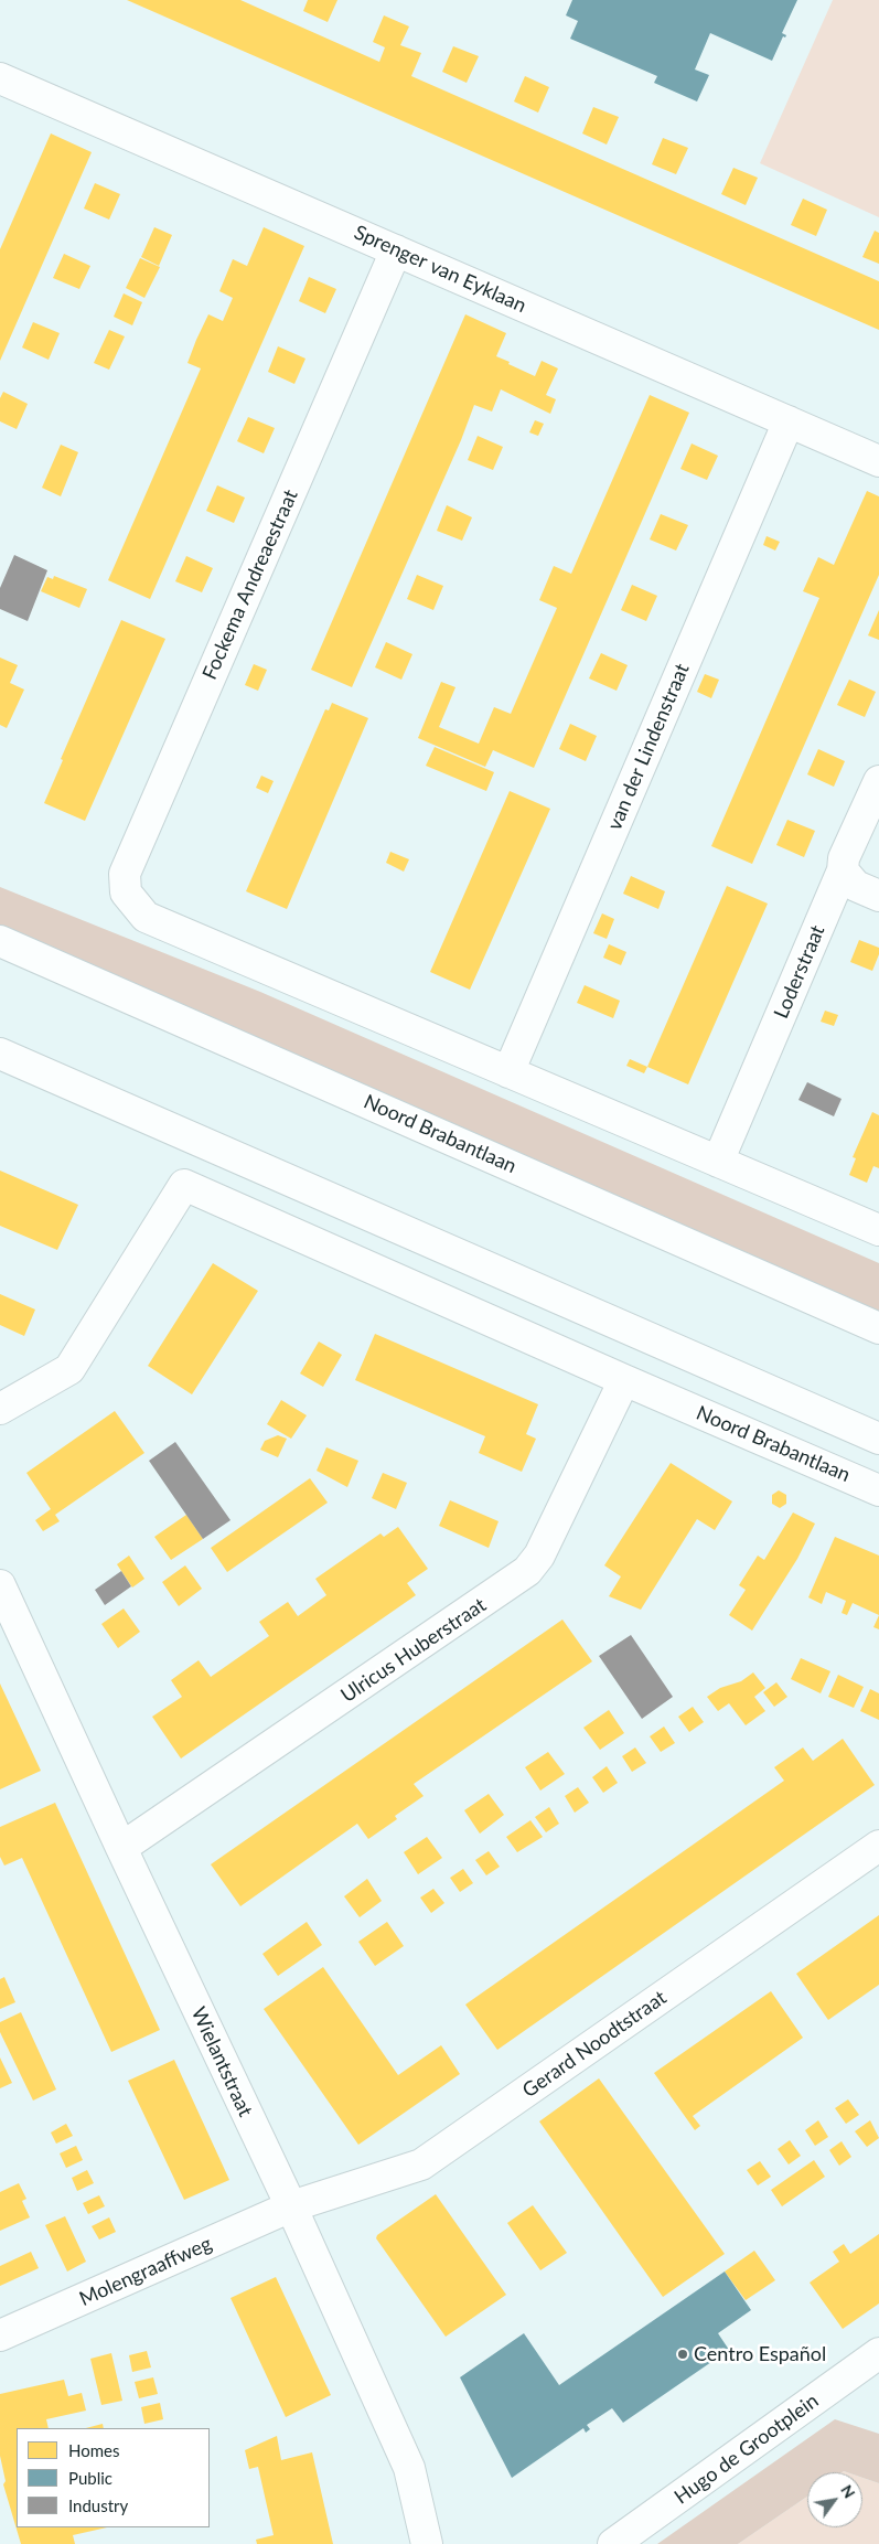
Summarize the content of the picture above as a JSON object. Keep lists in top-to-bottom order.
{
  "streets": {
    "street": [
      "Sprenger van Eyklaan",
      "Fockema Andreaestraat",
      "van der Lindenstraat",
      "Loderstraat",
      "Noord Brabantlaan",
      "Ulricus Huberstraat",
      "Gerard Noodtstraat",
      "Wielantstraat",
      "Molengraaffweg",
      "Hugo de Grootplein"
    ]
  },
  "crossings": [
    ["Sprenger van Eyklaan", "Fockema Andreaestraat"],
    ["Sprenger van Eyklaan", "van der Lindenstraat"],
    ["Fockema Andreaestraat", "van der Lindenstraat"],
    ["Noord Brabantlaan", "Ulricus Huberstraat"],
    ["Ulricus Huberstraat", "Wielantstraat"],
    ["Gerard Noodtstraat", "Wielantstraat"],
    ["Gerard Noodtstraat", "Molengraaffweg"],
    ["Wielantstraat", "Molengraaffweg"]
  ],
  "places": ["Centro Español"],
  "legend": ["Homes", "Public", "Industry"],
  "north": "top right"
}
